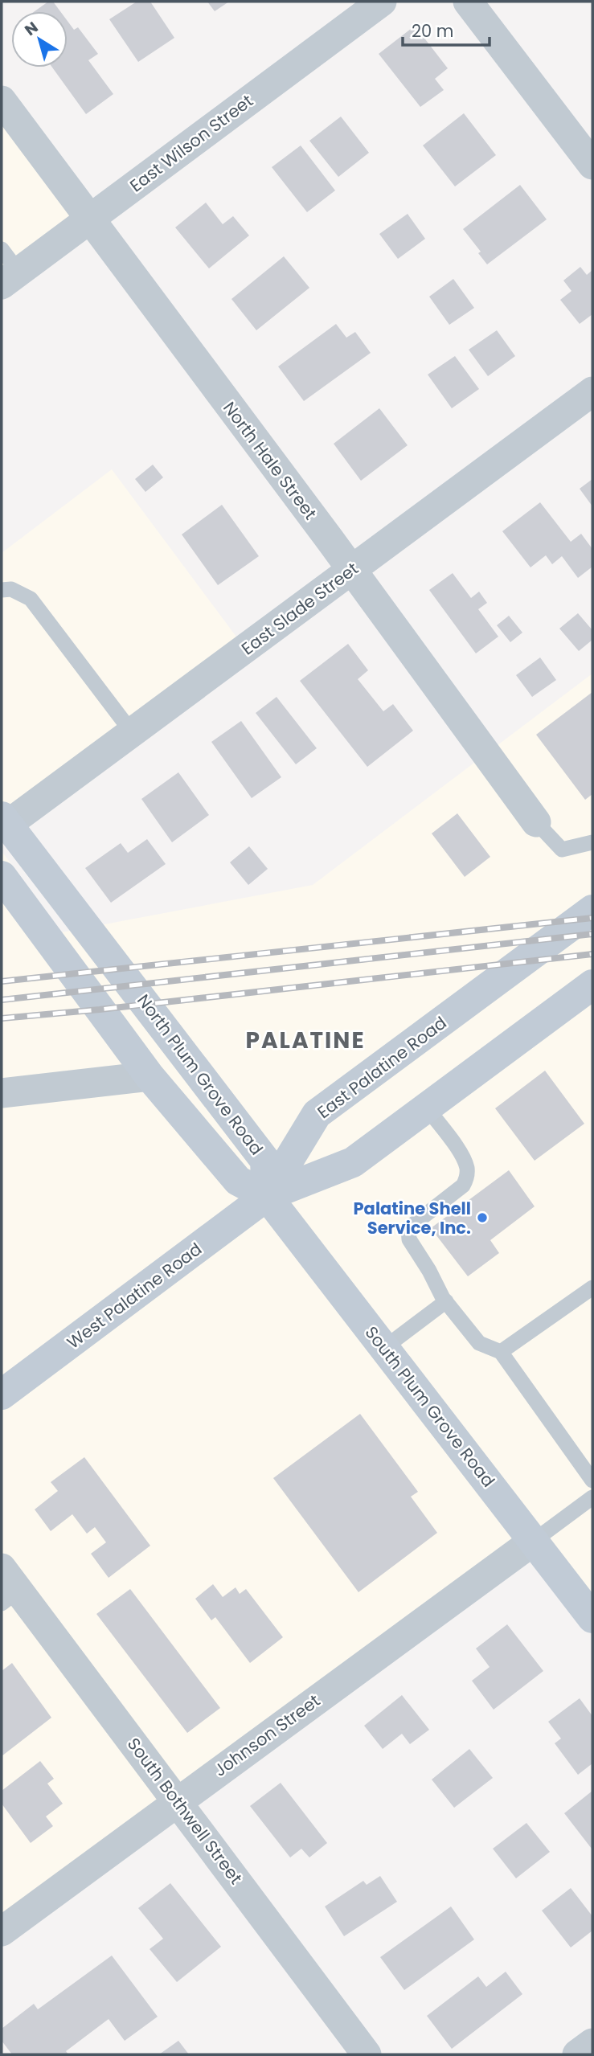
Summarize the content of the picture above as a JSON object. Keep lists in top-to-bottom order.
{
  "streets": {
    "main road": [
      "East Palatine Road",
      "North Plum Grove Road",
      "West Palatine Road",
      "South Plum Grove Road"
    ],
    "street": [
      "East Wilson Street",
      "North Hale Street",
      "East Slade Street",
      "Johnson Street",
      "South Bothwell Street"
    ]
  },
  "crossings": [
    ["East Wilson Street", "North Hale Street"],
    ["North Hale Street", "East Slade Street"],
    ["East Slade Street", "North Plum Grove Road"],
    ["East Palatine Road", "North Plum Grove Road"],
    ["East Palatine Road", "West Palatine Road"],
    ["East Palatine Road", "South Plum Grove Road"],
    ["North Plum Grove Road", "West Palatine Road"],
    ["North Plum Grove Road", "South Plum Grove Road"],
    ["West Palatine Road", "South Plum Grove Road"],
    ["South Plum Grove Road", "Johnson Street"],
    ["Johnson Street", "South Bothwell Street"]
  ],
  "districts": ["PALATINE"],
  "places": ["Palatine Shell Service, Inc."],
  "scale_bar": "20 m",
  "north": "top left"
}
